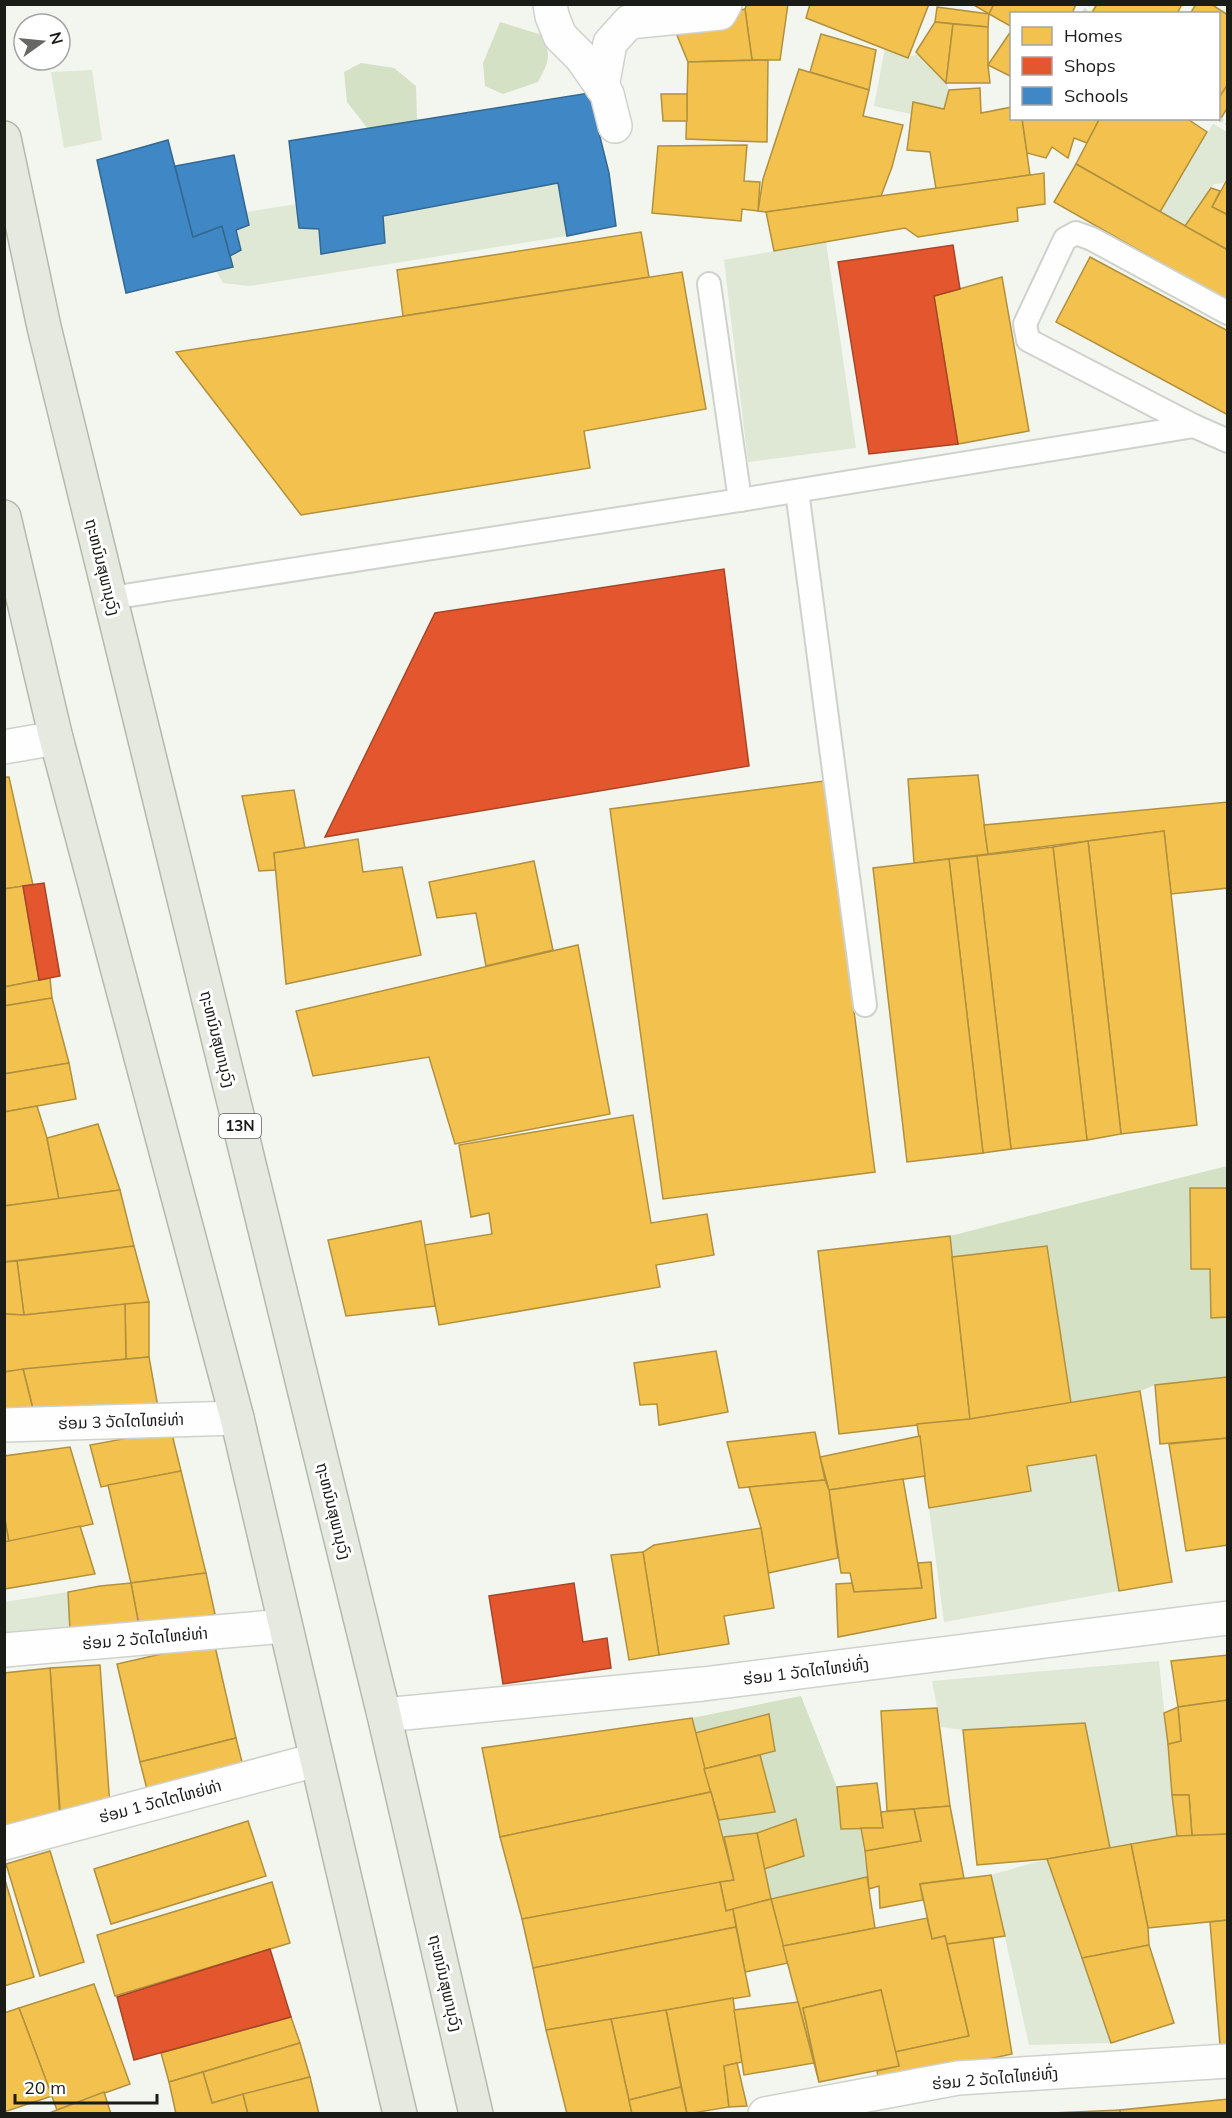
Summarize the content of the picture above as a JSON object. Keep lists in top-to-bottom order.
{
  "streets": {
    "highway": ["ຖະຫນົນສຸພານຸວົງ", "13N"],
    "street": [
      "ຮ່ອມ 3 ວັດໄຕໄຫຍ່ທ່າ",
      "ຮ່ອມ 2 ວັດໄຕໄຫຍ່ທ່າ",
      "ຮ່ອມ 1 ວັດໄຕໄຫຍ່ທົ່ງ",
      "ຮ່ອມ 1 ວັດໄຕໄຫຍ່ທ່າ",
      "ຮ່ອມ 2 ວັດໄຕໄຫຍ່ທົ່ງ"
    ]
  },
  "crossings": [
    ["ຖະຫນົນສຸພານຸວົງ", "ຮ່ອມ 1 ວັດໄຕໄຫຍ່ທົ່ງ"]
  ],
  "legend": ["Homes", "Shops", "Schools"],
  "scale_bar": "20 m",
  "north": "right"
}
